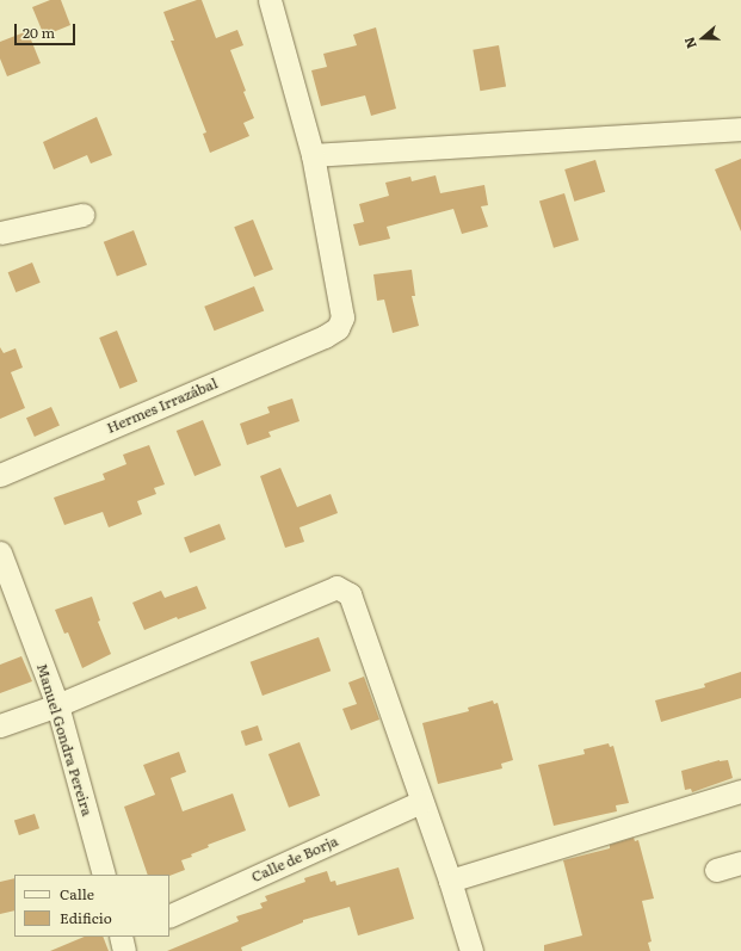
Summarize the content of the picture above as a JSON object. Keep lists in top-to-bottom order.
{
  "streets": {
    "street": ["Hermes Irrazábal", "Manuel Gondra Pereira", "Calle de Borja"]
  },
  "legend": ["Calle", "Edificio"],
  "scale_bar": "20 m",
  "north": "left"
}
